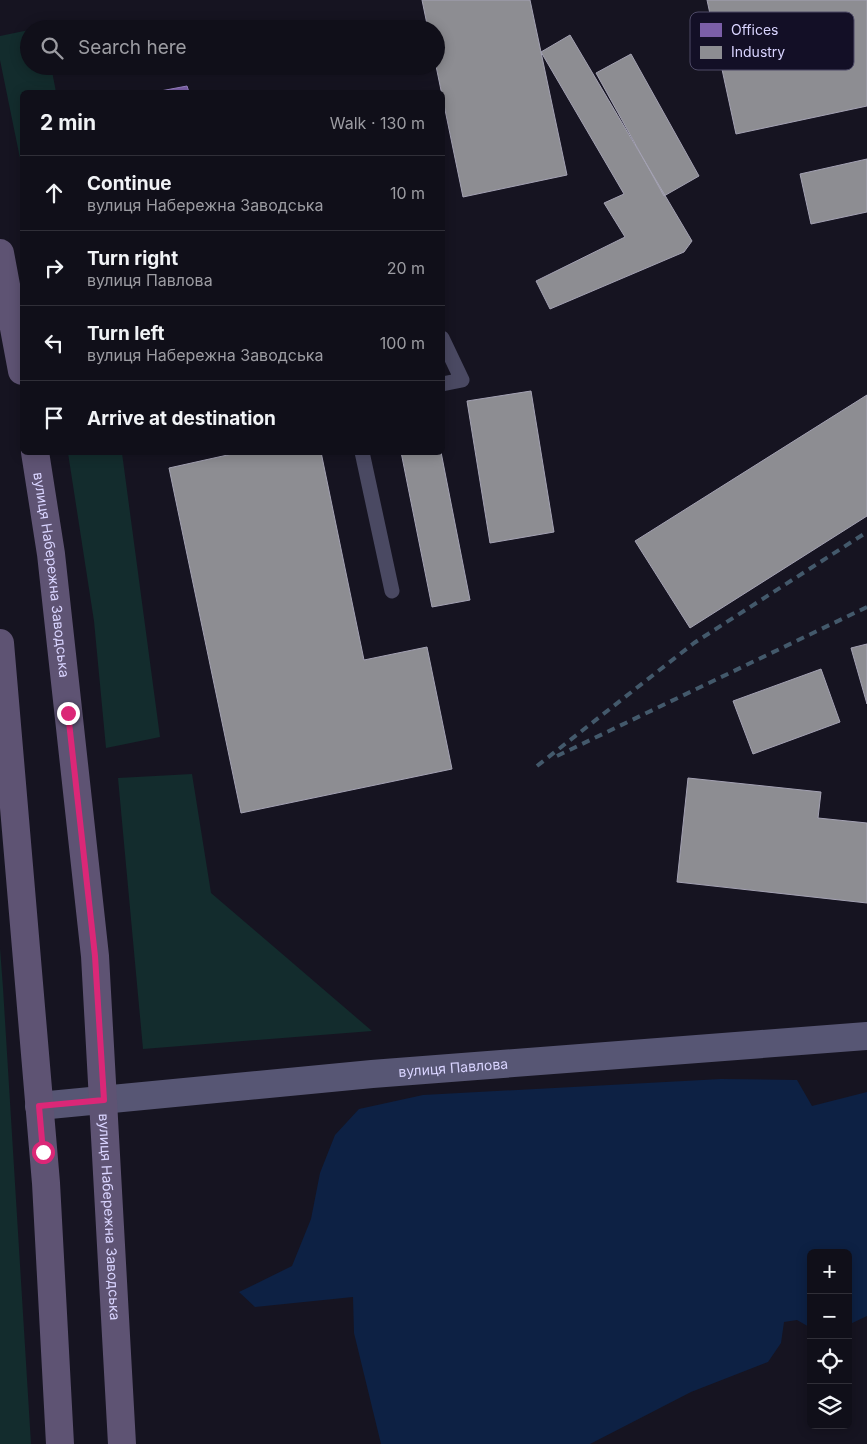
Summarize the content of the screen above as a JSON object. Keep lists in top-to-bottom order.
{
  "streets": {
    "main road": ["вулиця Набережна Заводська", "вулиця Павлова"]
  },
  "crossings": [
    ["вулиця Набережна Заводська", "вулиця Павлова"]
  ],
  "legend": ["Offices", "Industry"],
  "page": {
    "search": "Search here",
    "heading": ["2 min", "Walk · 130 m"],
    "list": [
      ["Continue", "вулиця Набережна Заводська", "10 m"],
      ["Turn right", "вулиця Павлова", "20 m"],
      ["Turn left", "вулиця Набережна Заводська", "100 m"],
      "Arrive at destination"
    ],
    "map_buttons": ["+", "−"]
  }
}
